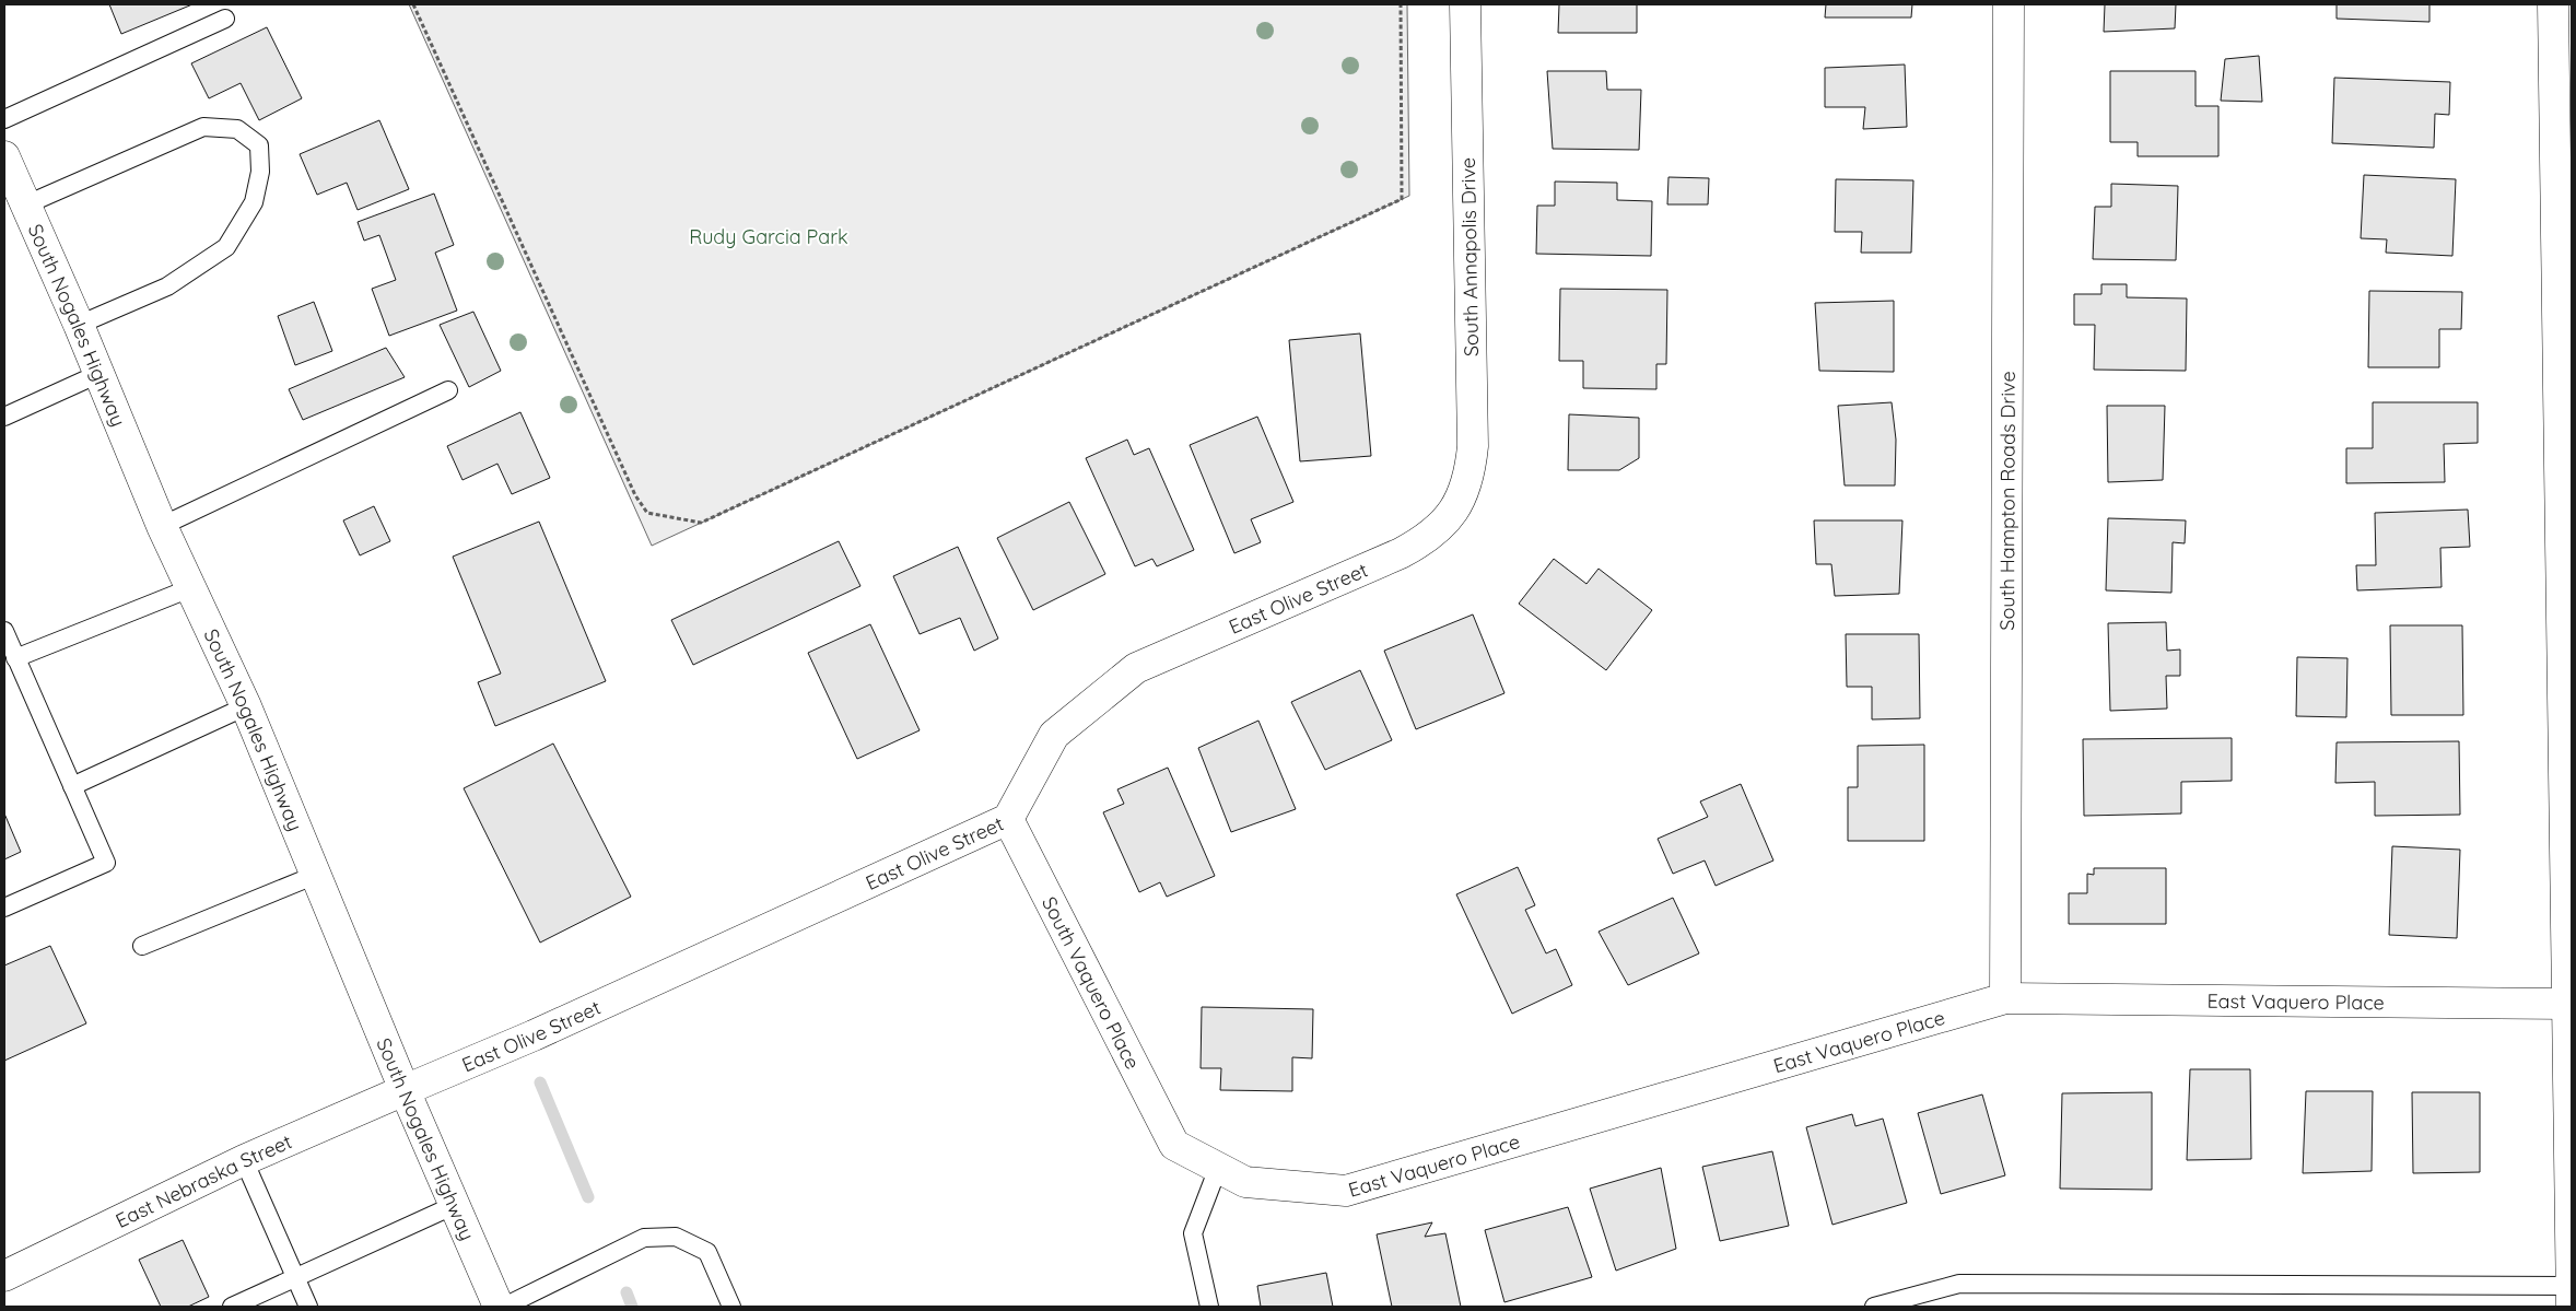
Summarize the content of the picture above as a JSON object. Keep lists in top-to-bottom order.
{
  "streets": {
    "street": [
      "South Annapolis Drive",
      "South Nogales Highway",
      "South Hampton Roads Drive",
      "East Olive Street",
      "South Vaquero Place",
      "East Vaquero Place",
      "East Nebraska Street"
    ]
  },
  "crossings": [
    ["South Annapolis Drive", "East Olive Street"],
    ["South Nogales Highway", "East Olive Street"],
    ["South Nogales Highway", "East Nebraska Street"],
    ["South Hampton Roads Drive", "East Vaquero Place"],
    ["East Olive Street", "South Vaquero Place"],
    ["East Olive Street", "East Nebraska Street"],
    ["South Vaquero Place", "East Vaquero Place"]
  ],
  "parks": ["Rudy Garcia Park"]
}
